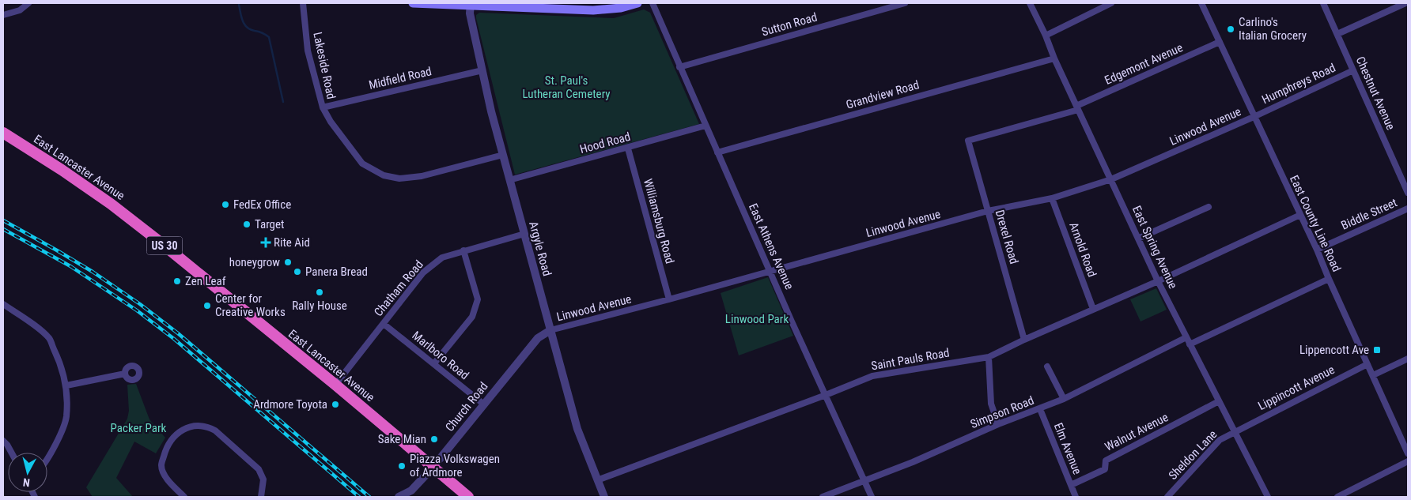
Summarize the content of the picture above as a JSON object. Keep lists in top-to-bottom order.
{
  "streets": {
    "highway": ["East Lancaster Avenue", "US 30"],
    "street": [
      "Sutton Road",
      "Edgemont Avenue",
      "Lakeside Road",
      "Midfield Road",
      "Humphreys Road",
      "Chestnut Avenue",
      "Grandview Road",
      "Linwood Avenue",
      "Hood Road",
      "Biddle Street",
      "Williamsburg Road",
      "East County Line Road",
      "Drexel Road",
      "East Athens Avenue",
      "East Spring Avenue",
      "Argyle Road",
      "Arnold Road",
      "Chatham Road",
      "Marlboro Road",
      "Saint Pauls Road",
      "Lippincott Avenue",
      "Church Road",
      "Simpson Road",
      "Walnut Avenue",
      "Elm Avenue",
      "Sheldon Lane"
    ]
  },
  "crossings": [
    ["Sutton Road", "East Athens Avenue"],
    ["Edgemont Avenue", "East County Line Road"],
    ["Edgemont Avenue", "Drexel Road"],
    ["Edgemont Avenue", "East Spring Avenue"],
    ["Lakeside Road", "Midfield Road"],
    ["Lakeside Road", "Argyle Road"],
    ["Midfield Road", "Argyle Road"],
    ["Humphreys Road", "Chestnut Avenue"],
    ["Humphreys Road", "Linwood Avenue"],
    ["Humphreys Road", "East County Line Road"],
    ["Grandview Road", "East Athens Avenue"],
    ["Grandview Road", "East Spring Avenue"],
    ["Linwood Avenue", "Williamsburg Road"],
    ["Linwood Avenue", "East County Line Road"],
    ["Linwood Avenue", "Drexel Road"],
    ["Linwood Avenue", "East Athens Avenue"],
    ["Linwood Avenue", "East Spring Avenue"],
    ["Linwood Avenue", "Argyle Road"],
    ["Linwood Avenue", "Arnold Road"],
    ["Linwood Avenue", "Church Road"],
    ["Hood Road", "Williamsburg Road"],
    ["Hood Road", "East Athens Avenue"],
    ["Hood Road", "Argyle Road"],
    ["East Lancaster Avenue", "Chatham Road"],
    ["East Lancaster Avenue", "Church Road"],
    ["Biddle Street", "East County Line Road"],
    ["East County Line Road", "Lippincott Avenue"],
    ["Drexel Road", "Saint Pauls Road"],
    ["East Athens Avenue", "Saint Pauls Road"],
    ["East Athens Avenue", "Simpson Road"],
    ["East Spring Avenue", "Saint Pauls Road"],
    ["East Spring Avenue", "Lippincott Avenue"],
    ["East Spring Avenue", "Simpson Road"],
    ["East Spring Avenue", "Walnut Avenue"],
    ["East Spring Avenue", "Sheldon Lane"],
    ["Argyle Road", "Chatham Road"],
    ["Argyle Road", "Saint Pauls Road"],
    ["Argyle Road", "Church Road"],
    ["Arnold Road", "Saint Pauls Road"],
    ["Chatham Road", "Marlboro Road"],
    ["Marlboro Road", "Church Road"],
    ["Lippincott Avenue", "Sheldon Lane"],
    ["Simpson Road", "Elm Avenue"],
    ["Walnut Avenue", "Elm Avenue"]
  ],
  "parks": ["St. Paul's Lutheran Cemetery", "Linwood Park", "Packer Park"],
  "places": {
    "other": [
      "Carlino's Italian Grocery",
      "FedEx Office",
      "Target",
      "honeygrow",
      "Panera Bread",
      "Zen Leaf",
      "Rally House",
      "Center for Creative Works",
      "Ardmore Toyota",
      "Sake Mian",
      "Piazza Volkswagen of Ardmore"
    ],
    "health": ["Rite Aid"],
    "transit": ["Lippencott Ave"]
  },
  "north": "bottom"
}
